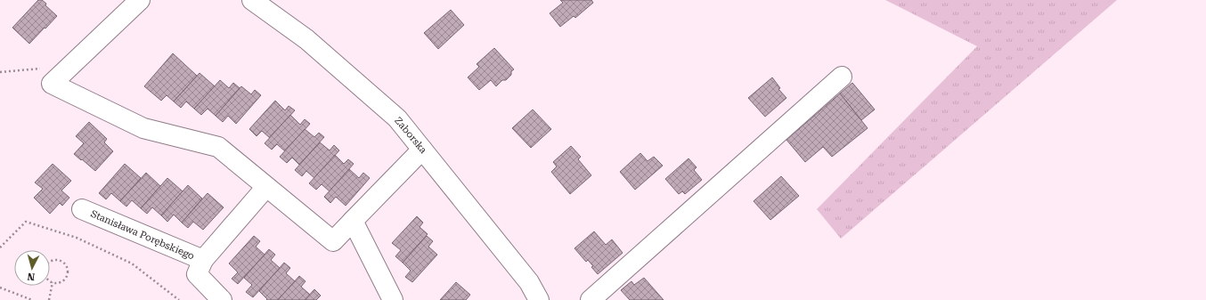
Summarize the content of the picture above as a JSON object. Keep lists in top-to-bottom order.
{
  "streets": {
    "street": ["Zaborska", "Stanisława Porębskiego"]
  },
  "north": "bottom"
}
